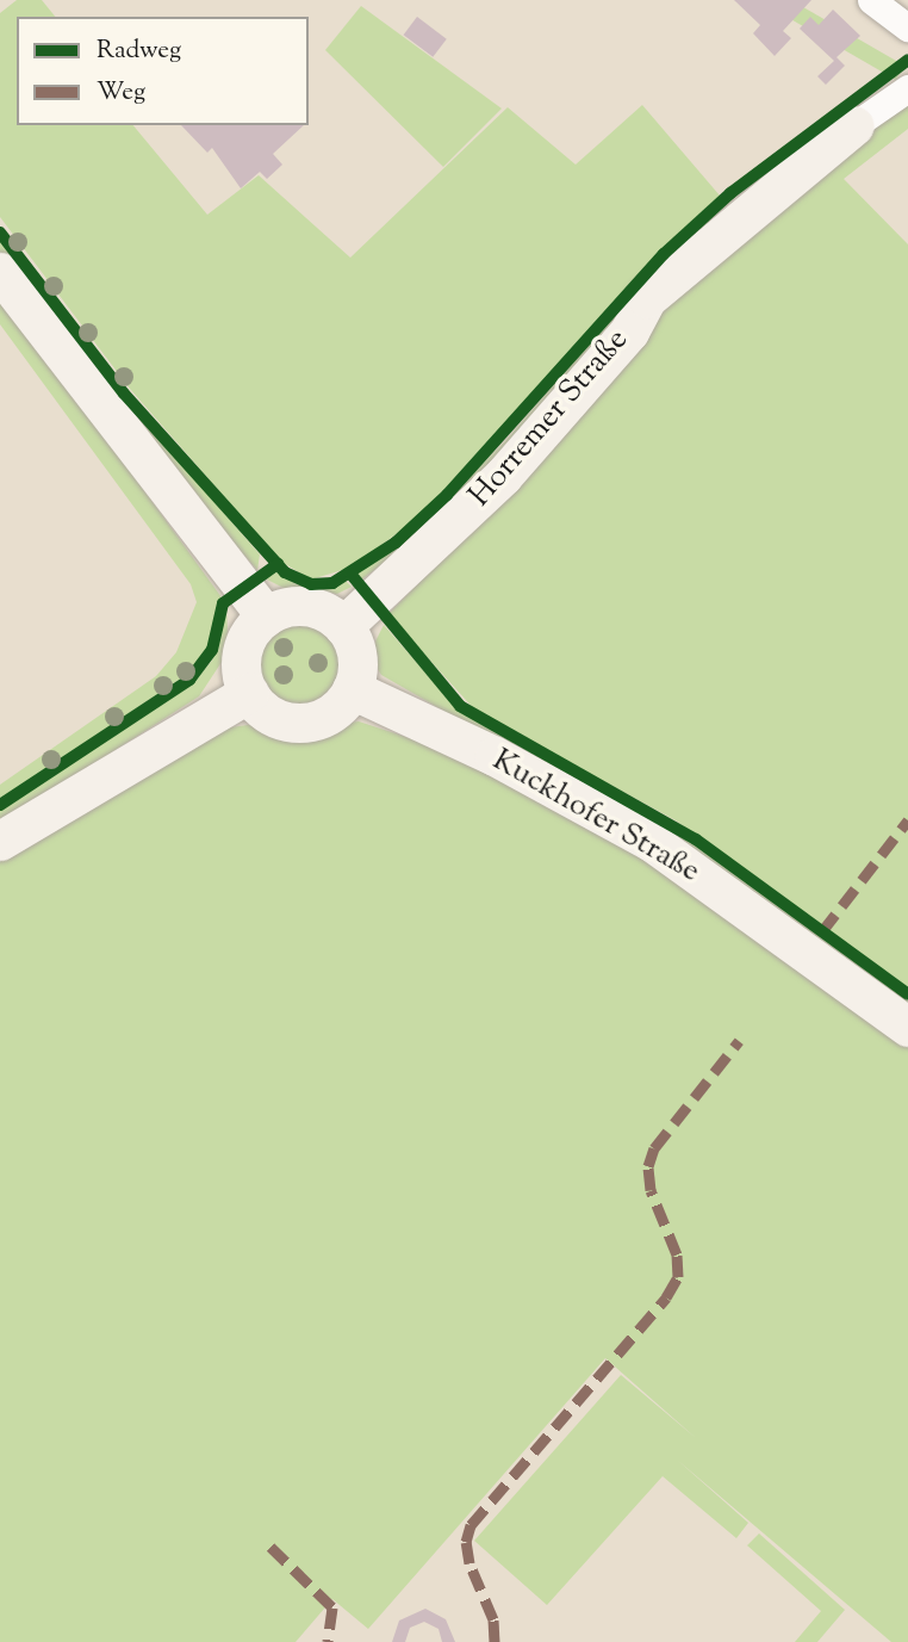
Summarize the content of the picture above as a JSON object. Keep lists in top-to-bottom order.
{
  "streets": {
    "main road": ["Horremer Straße", "Kuckhofer Straße"]
  },
  "crossings": [
    ["Horremer Straße", "Kuckhofer Straße"]
  ],
  "legend": ["Radweg", "Weg"]
}
